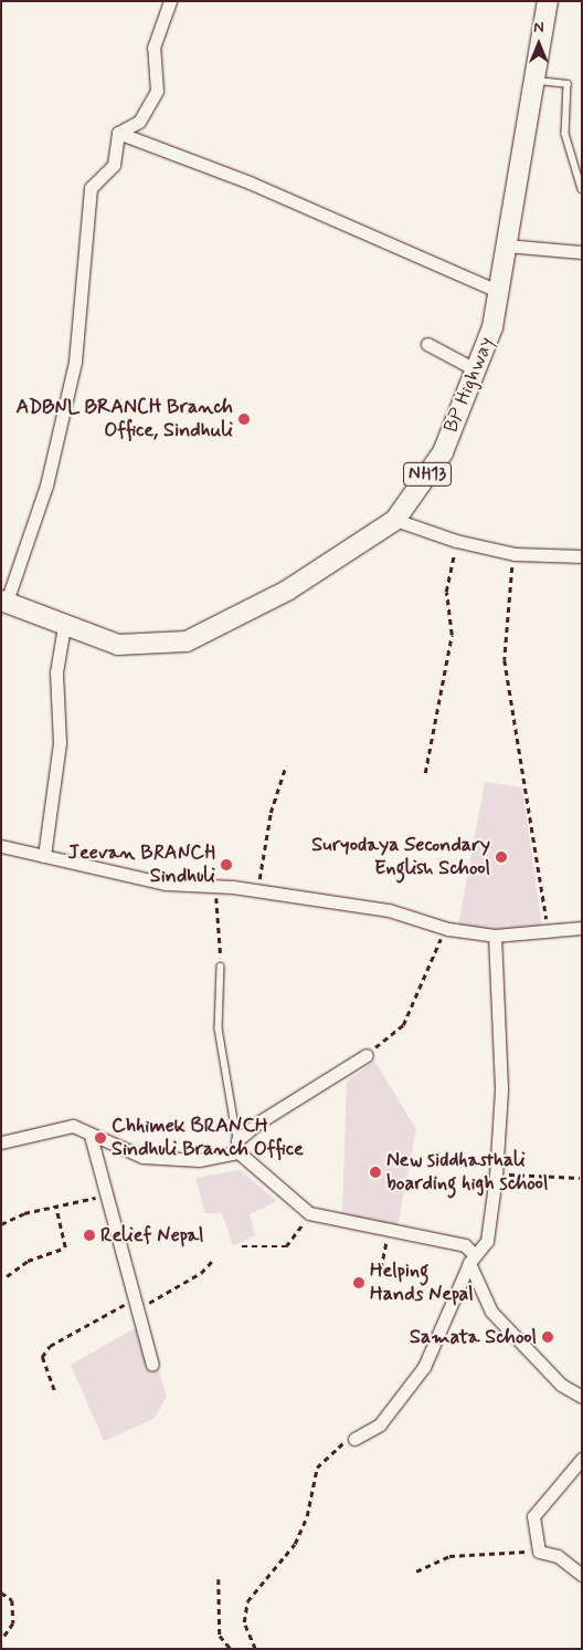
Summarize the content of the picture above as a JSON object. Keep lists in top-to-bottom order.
{
  "streets": {
    "highway": ["BP Highway", "NH13"]
  },
  "places": [
    "ADBNL BRANCH Branch Office, Sindhuli",
    "Suryodaya Secondary English School",
    "Jeevan BRANCH Sindhuli",
    "Chhimek BRANCH Sindhuli Branch Office",
    "New siddhasthali boarding high school",
    "Relief Nepal",
    "Helping Hands Nepal",
    "Samata School"
  ],
  "north": "top"
}
